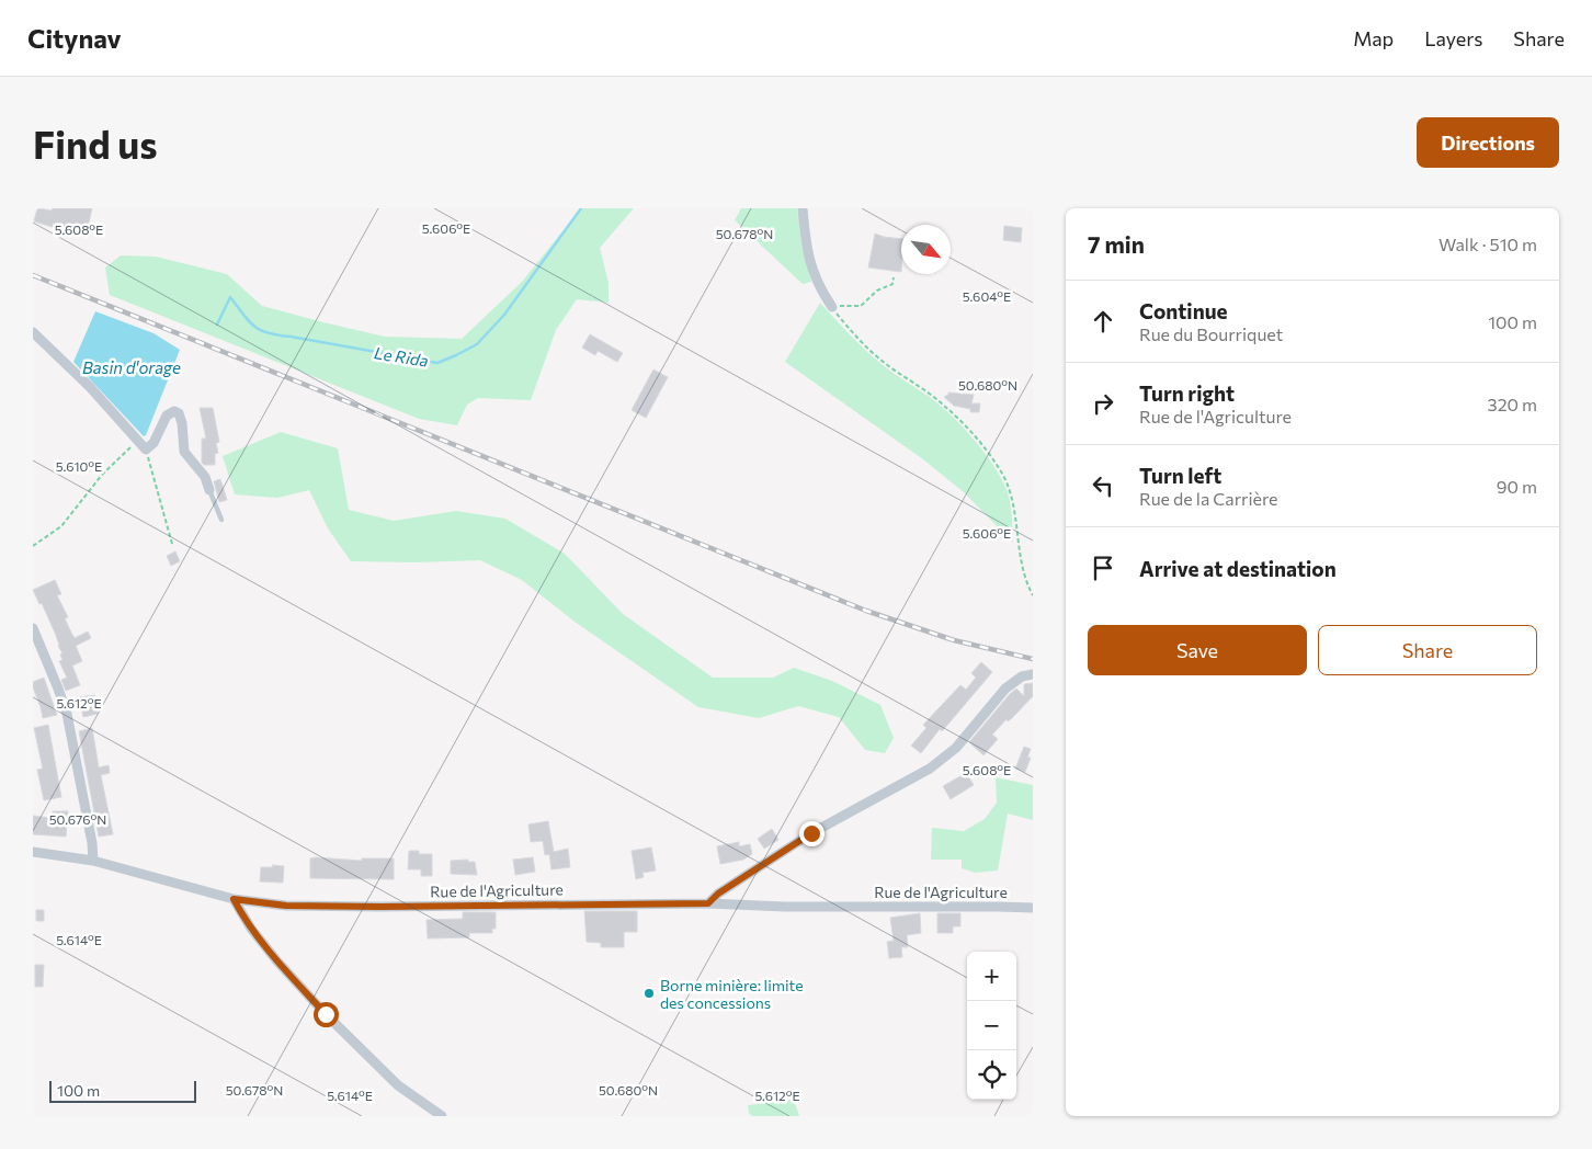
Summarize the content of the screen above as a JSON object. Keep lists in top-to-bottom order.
{
  "streets": {
    "street": ["Rue de l'Agriculture"]
  },
  "water": ["Le Rida", "Basin d'orage"],
  "places": ["Borne minière: limite des concessions"],
  "scale_bar": "100 m",
  "north": "bottom right",
  "page": {
    "header": "Citynav",
    "nav": ["Map", "Layers", "Share"],
    "buttons": [
      "Directions",
      ["Save", "Share"]
    ],
    "title": "Find us",
    "heading": ["7 min", "Walk · 510 m"],
    "list": [
      ["Continue", "Rue du Bourriquet", "100 m"],
      ["Turn right", "Rue de l'Agriculture", "320 m"],
      ["Turn left", "Rue de la Carrière", "90 m"],
      "Arrive at destination"
    ],
    "map_buttons": ["+", "−"],
    "scale": "100 m"
  },
  "coordinates": [
    "5.606°E",
    "5.608°E",
    "50.678°N",
    "5.604°E",
    "50.680°N",
    "5.610°E",
    "5.612°E",
    "50.676°N",
    "5.614°E"
  ]
}
